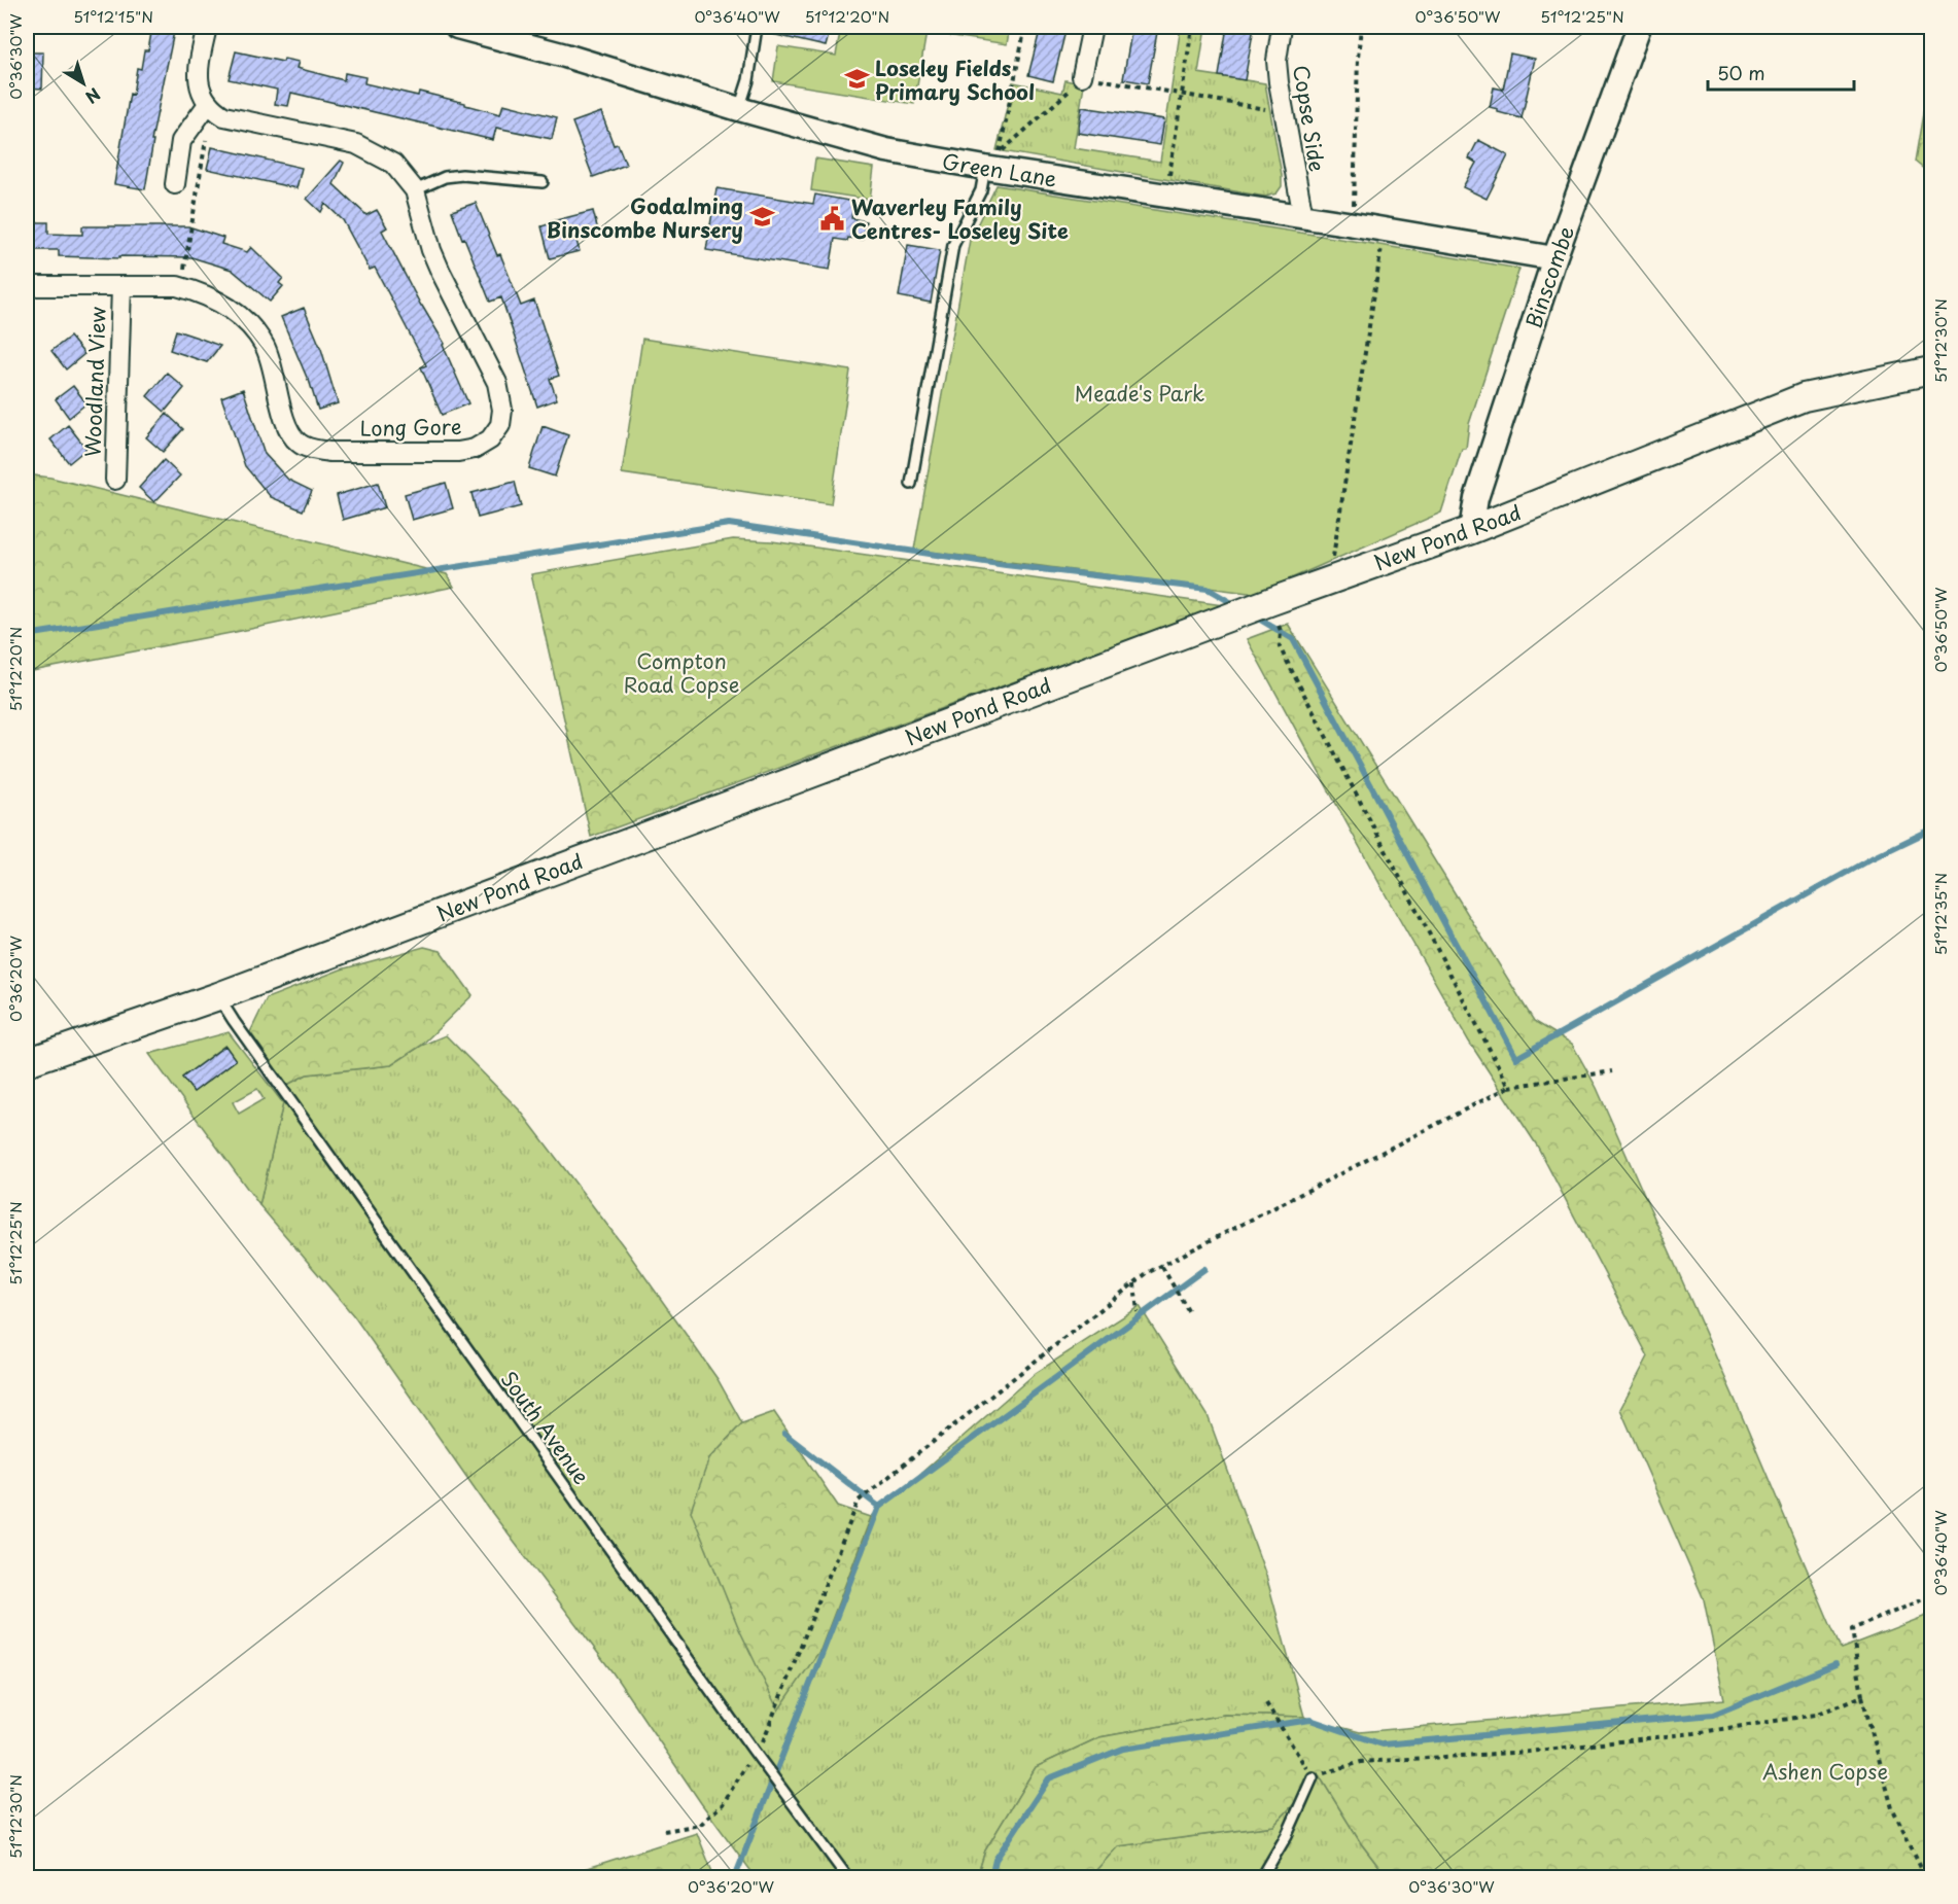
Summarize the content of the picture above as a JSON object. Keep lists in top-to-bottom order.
{
  "streets": {
    "main road": ["New Pond Road"],
    "street": [
      "Copse Side",
      "Green Lane",
      "Binscombe",
      "Woodland View",
      "Long Gore"
    ],
    "lane": ["South Avenue"]
  },
  "crossings": [
    ["Copse Side", "Green Lane"],
    ["Green Lane", "Binscombe"],
    ["Binscombe", "New Pond Road"],
    ["Woodland View", "Long Gore"],
    ["New Pond Road", "South Avenue"]
  ],
  "parks": ["Meade's Park", "Compton Road Copse", "Ashen Copse"],
  "places": {
    "school or university": ["Loseley Fields Primary School", "Godalming Binscombe Nursery"],
    "public building": ["Waverley Family Centres- Loseley Site"]
  },
  "scale_bar": "50 m",
  "north": "bottom right",
  "coordinates": [
    "51°12'15\"N",
    "0°36'40\"W",
    "51°12'20\"N",
    "0°36'50\"W",
    "51°12'25\"N",
    "0°36'30\"W",
    "51°12'30\"N",
    "51°12'35\"N",
    "0°36'20\"W"
  ]
}
